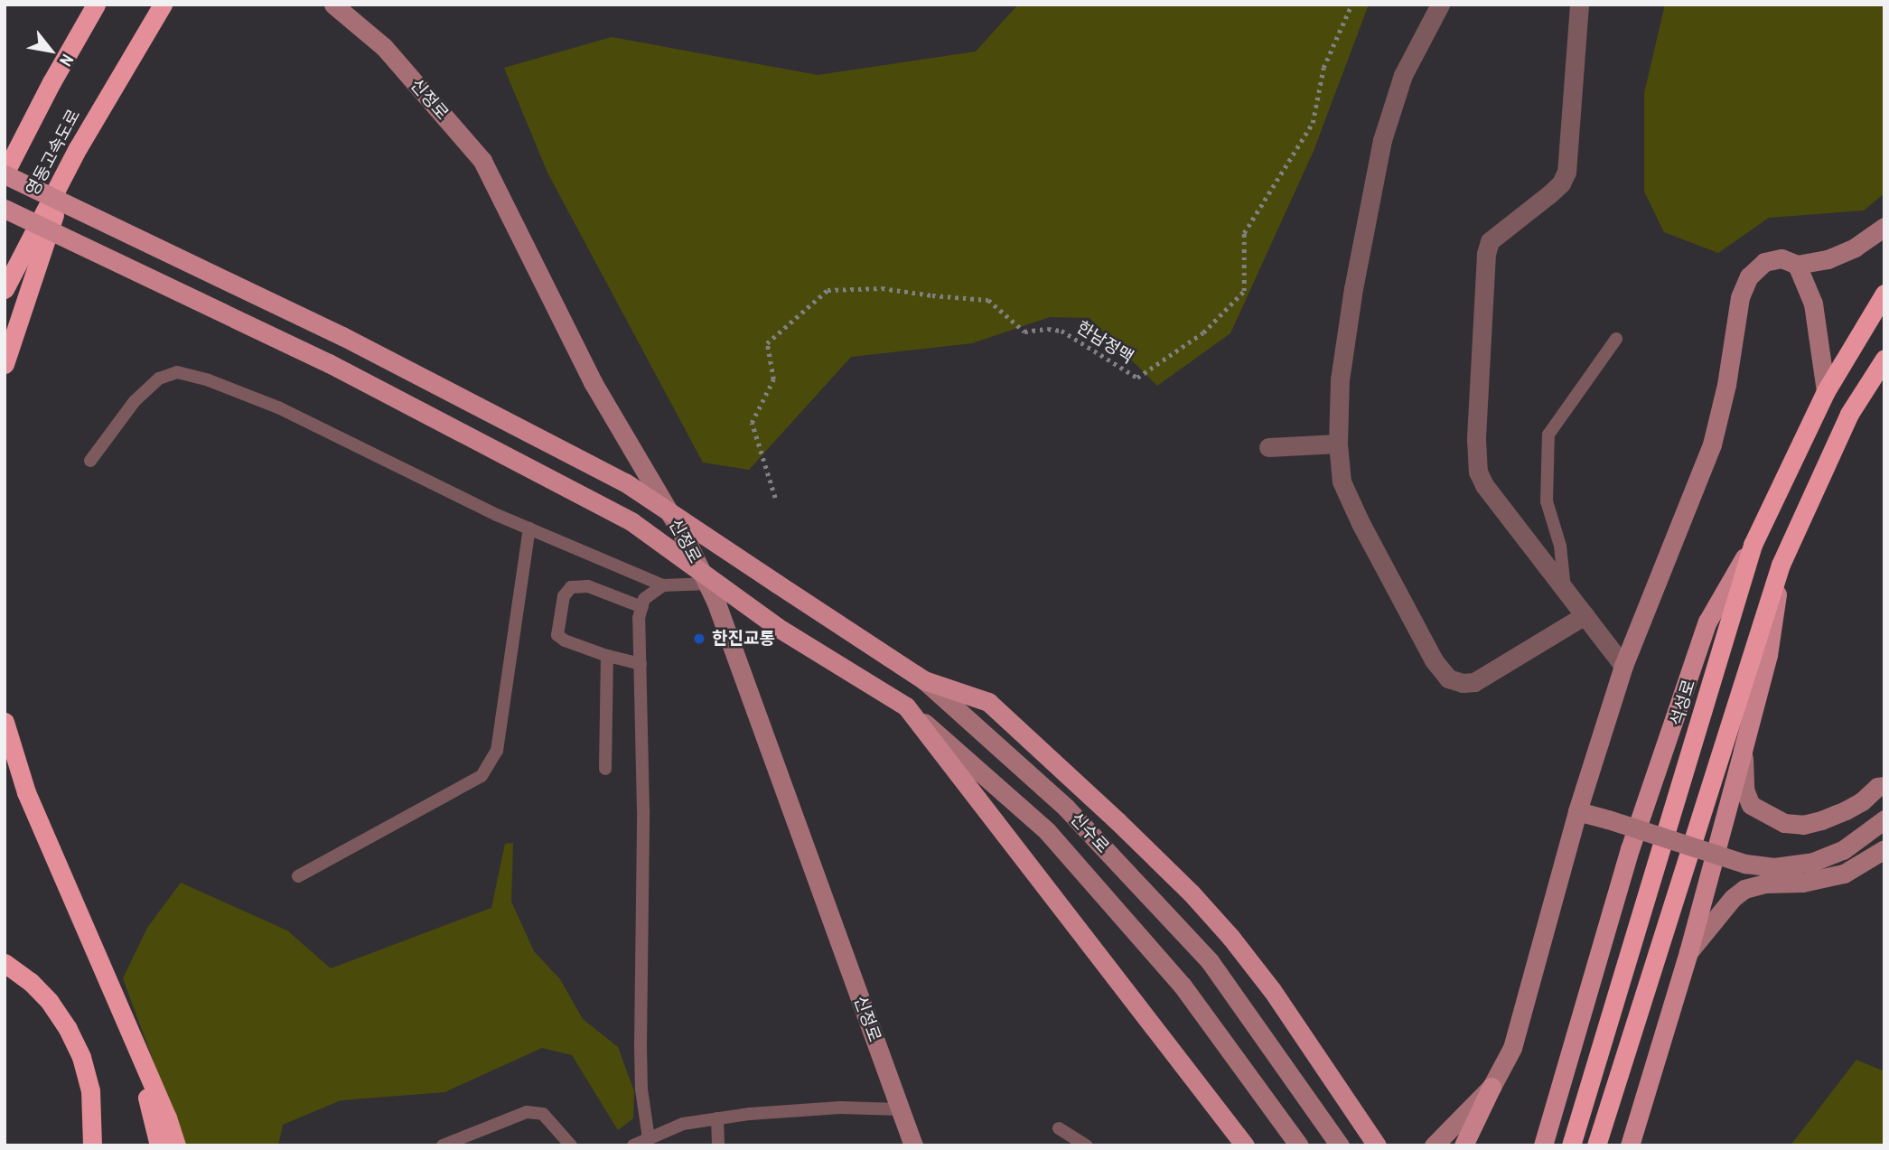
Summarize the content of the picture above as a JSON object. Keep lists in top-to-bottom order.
{
  "streets": {
    "highway": ["영동고속도로", "석성로"],
    "main road": ["신수로"],
    "street": ["신정로"],
    "path": ["한남정맥"]
  },
  "crossings": [
    ["영동고속도로", "신수로"]
  ],
  "places": ["한진교통"],
  "north": "bottom right"
}
